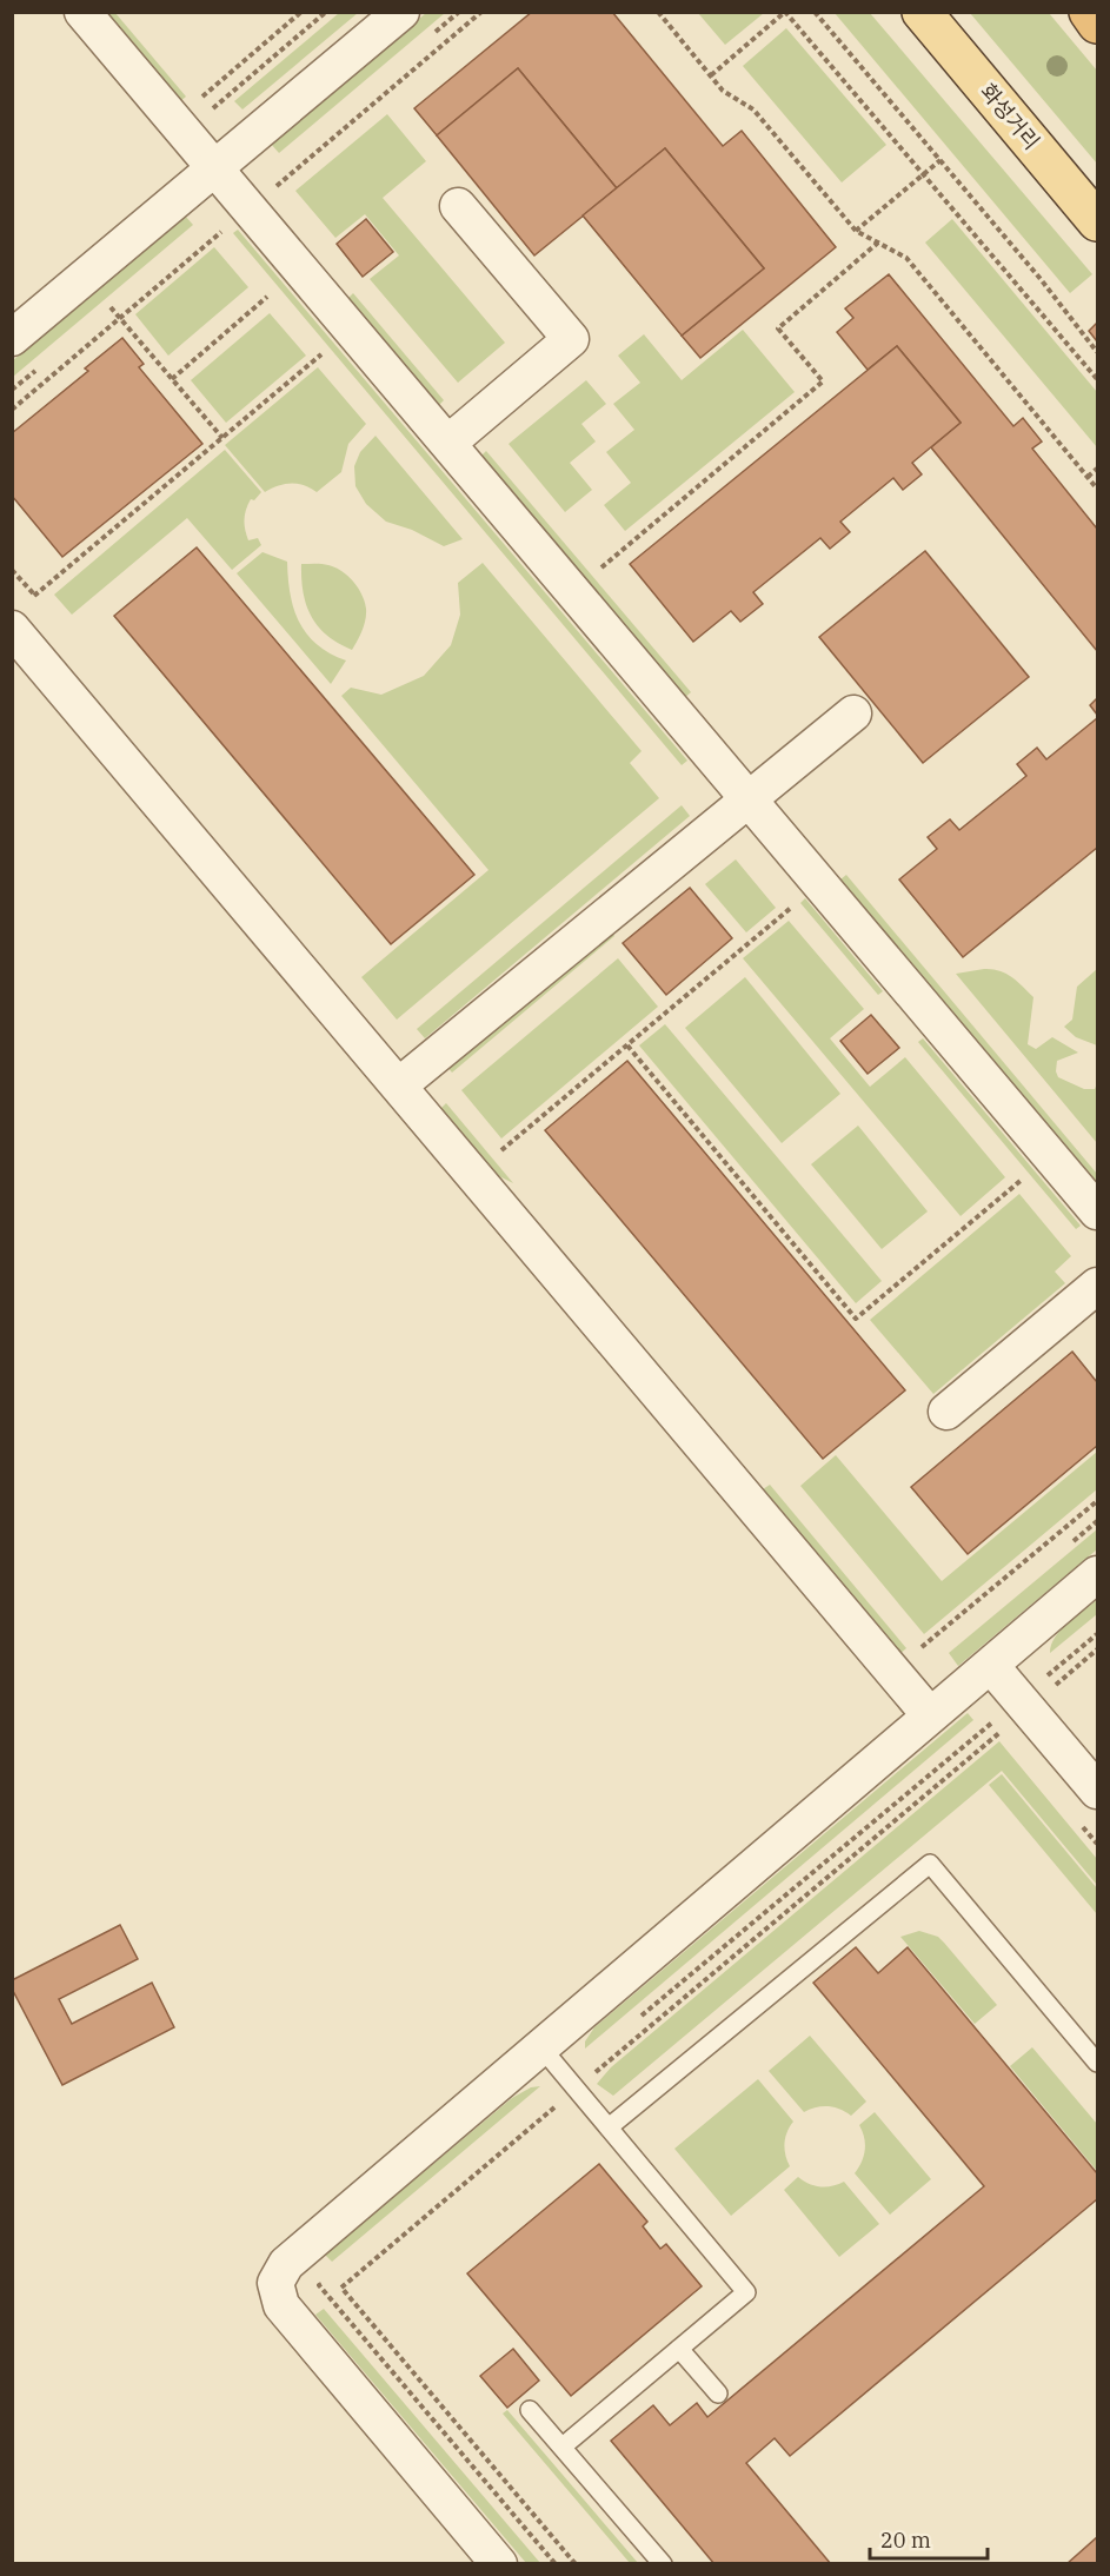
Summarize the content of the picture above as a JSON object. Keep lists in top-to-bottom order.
{
  "streets": {
    "main road": ["화성거리"]
  },
  "scale_bar": "20 m"
}
